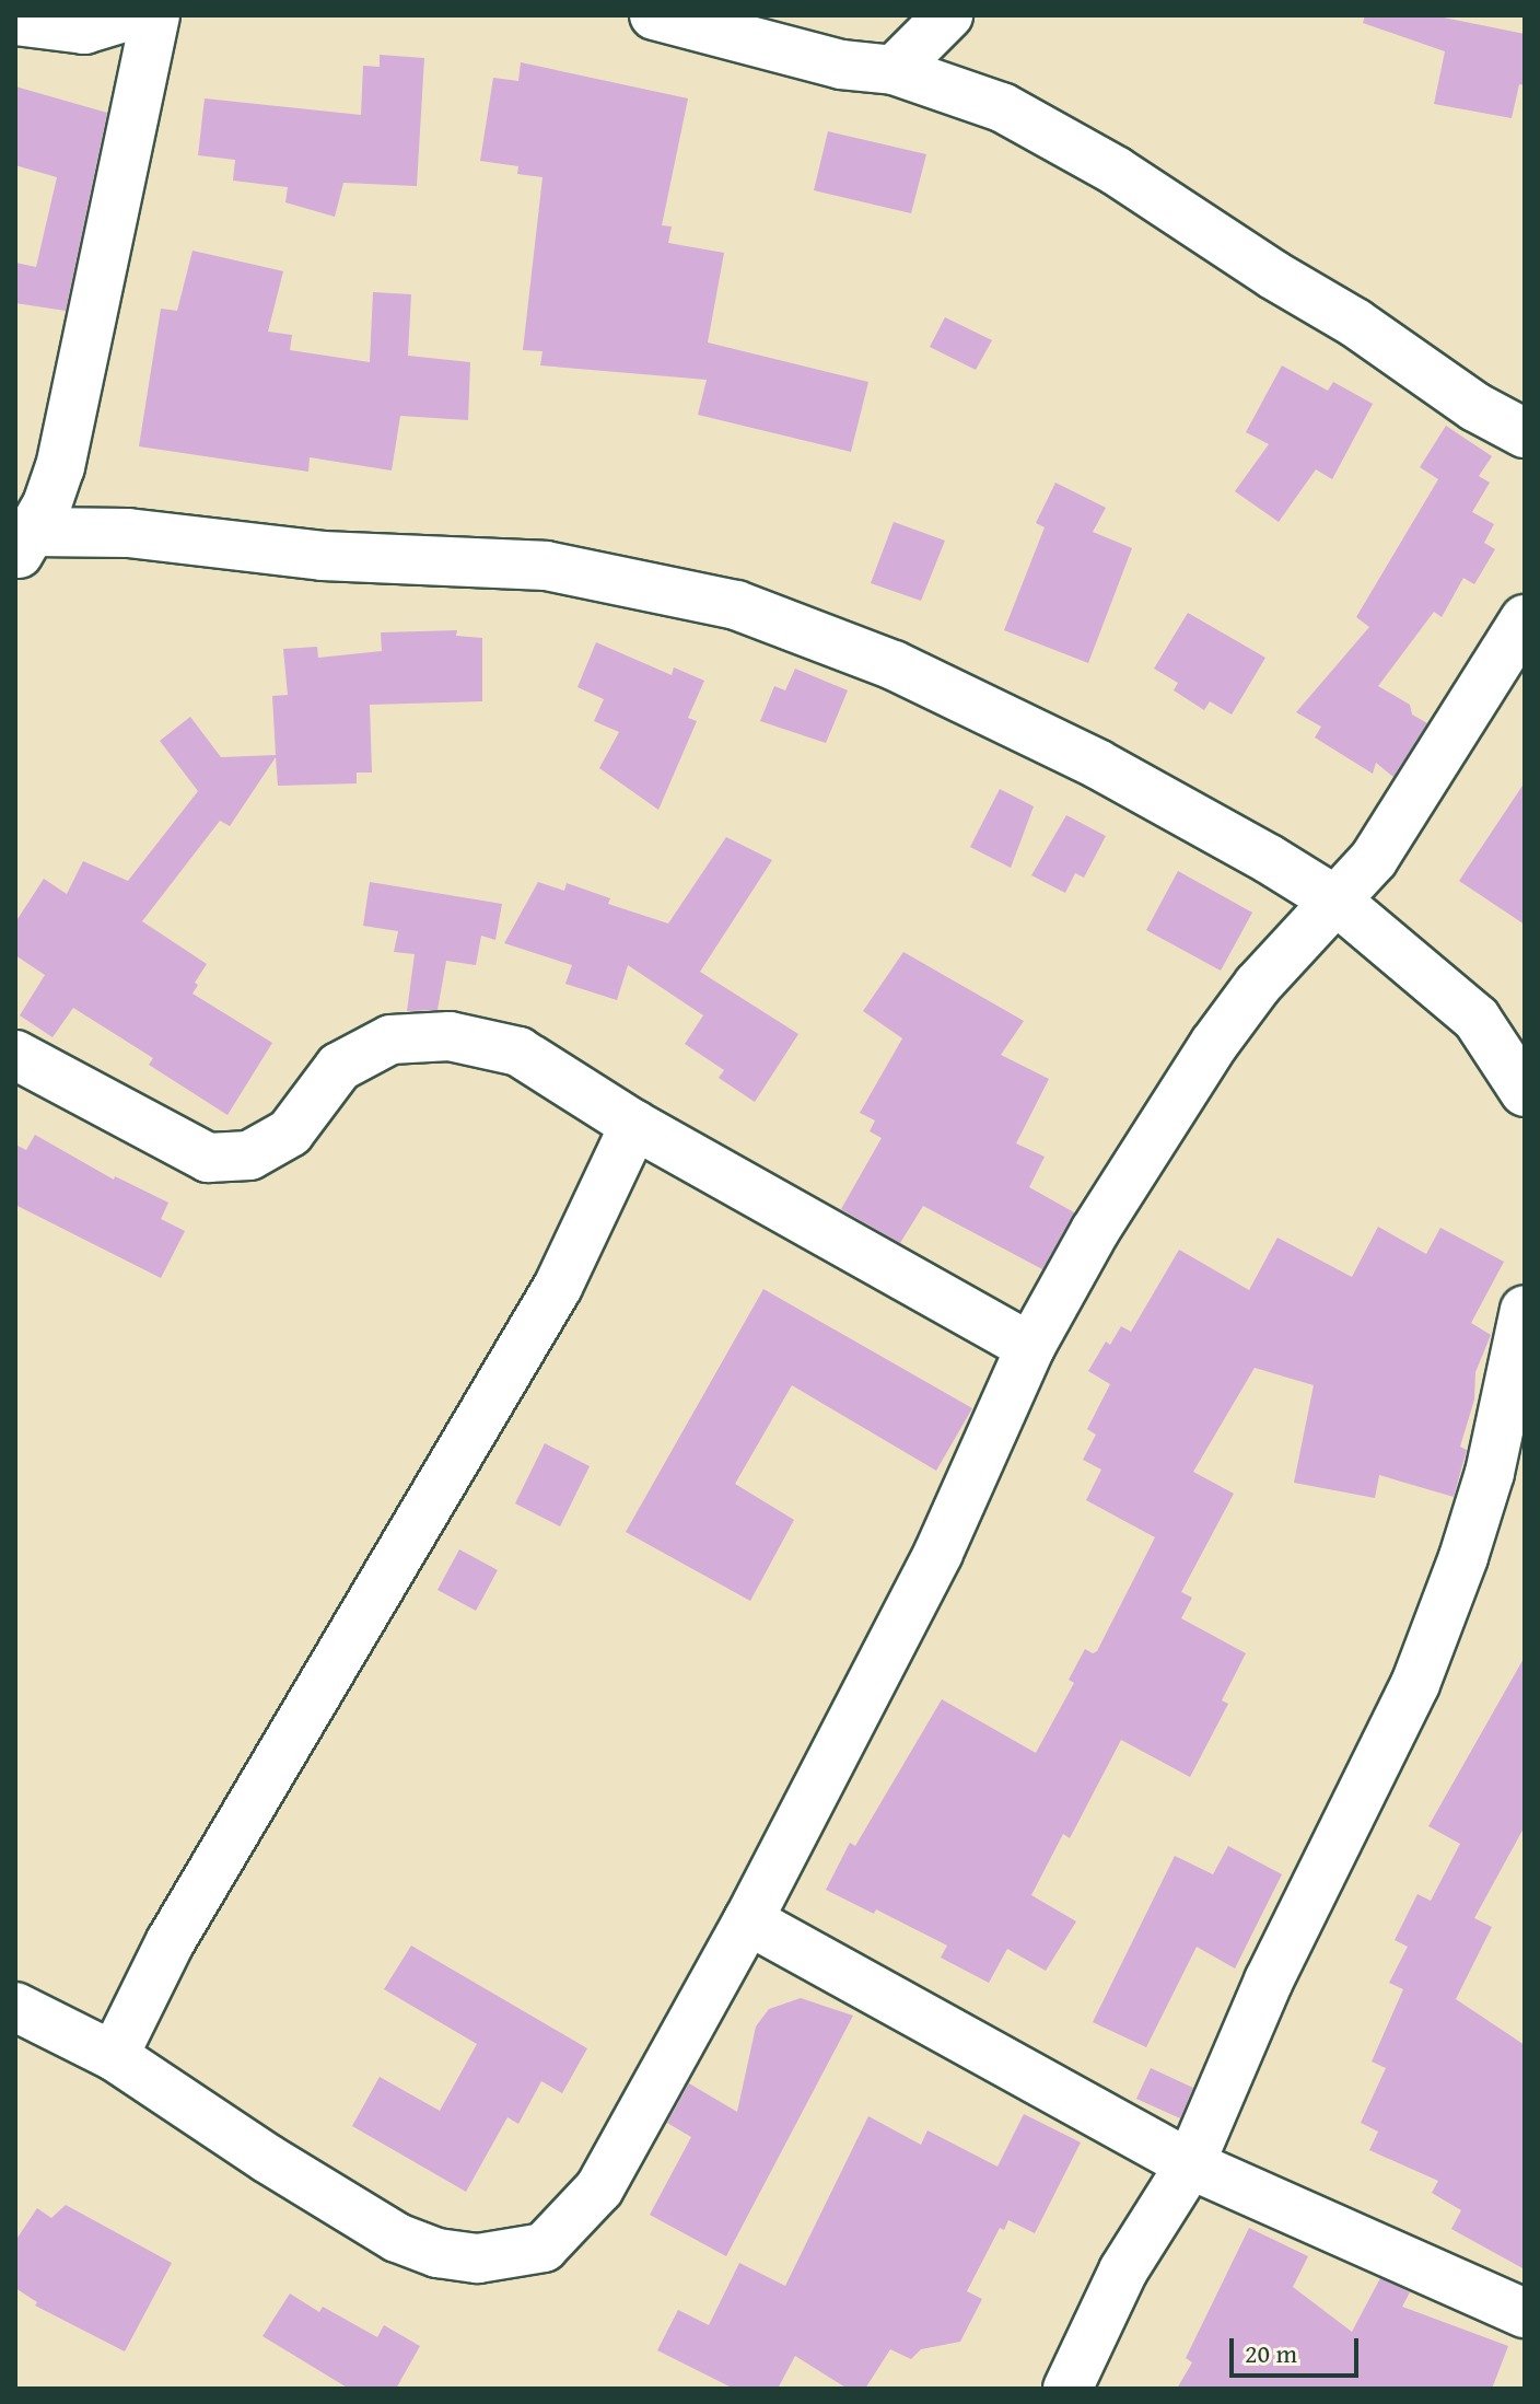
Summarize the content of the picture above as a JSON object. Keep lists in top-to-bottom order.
{
  "scale_bar": "20 m"
}
